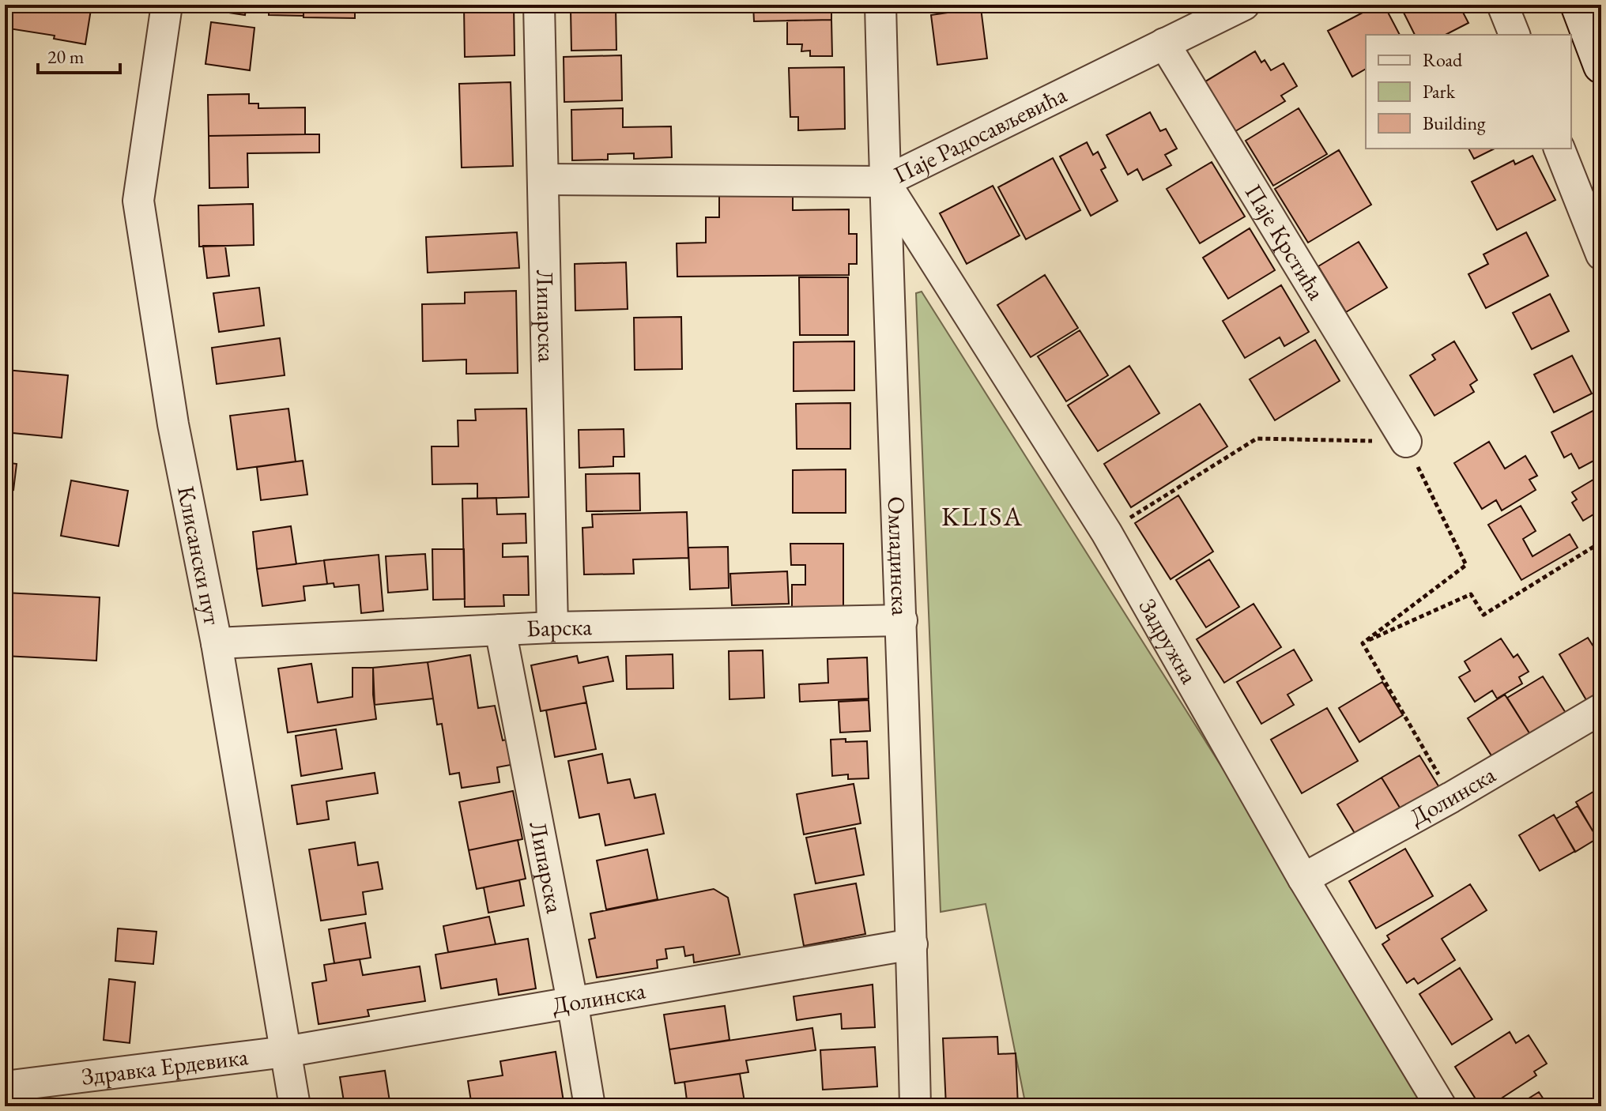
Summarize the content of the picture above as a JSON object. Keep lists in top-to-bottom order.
{
  "streets": {
    "street": [
      "Паје Радосављевића",
      "Паје Крстића",
      "Липарска",
      "Омладинска",
      "Клисански пут",
      "Барска",
      "Задружна",
      "Долинска",
      "Здравка Ердевика"
    ]
  },
  "crossings": [
    ["Паје Радосављевића", "Паје Крстића"],
    ["Паје Радосављевића", "Липарска"],
    ["Паје Радосављевића", "Омладинска"],
    ["Паје Радосављевића", "Задружна"],
    ["Липарска", "Барска"],
    ["Липарска", "Долинска"],
    ["Омладинска", "Барска"],
    ["Омладинска", "Задружна"],
    ["Омладинска", "Долинска"],
    ["Клисански пут", "Барска"],
    ["Клисански пут", "Долинска"],
    ["Клисански пут", "Здравка Ердевика"],
    ["Задружна", "Долинска"],
    ["Долинска", "Здравка Ердевика"]
  ],
  "districts": ["KLISA"],
  "legend": ["Road", "Park", "Building"],
  "scale_bar": "20 m"
}
